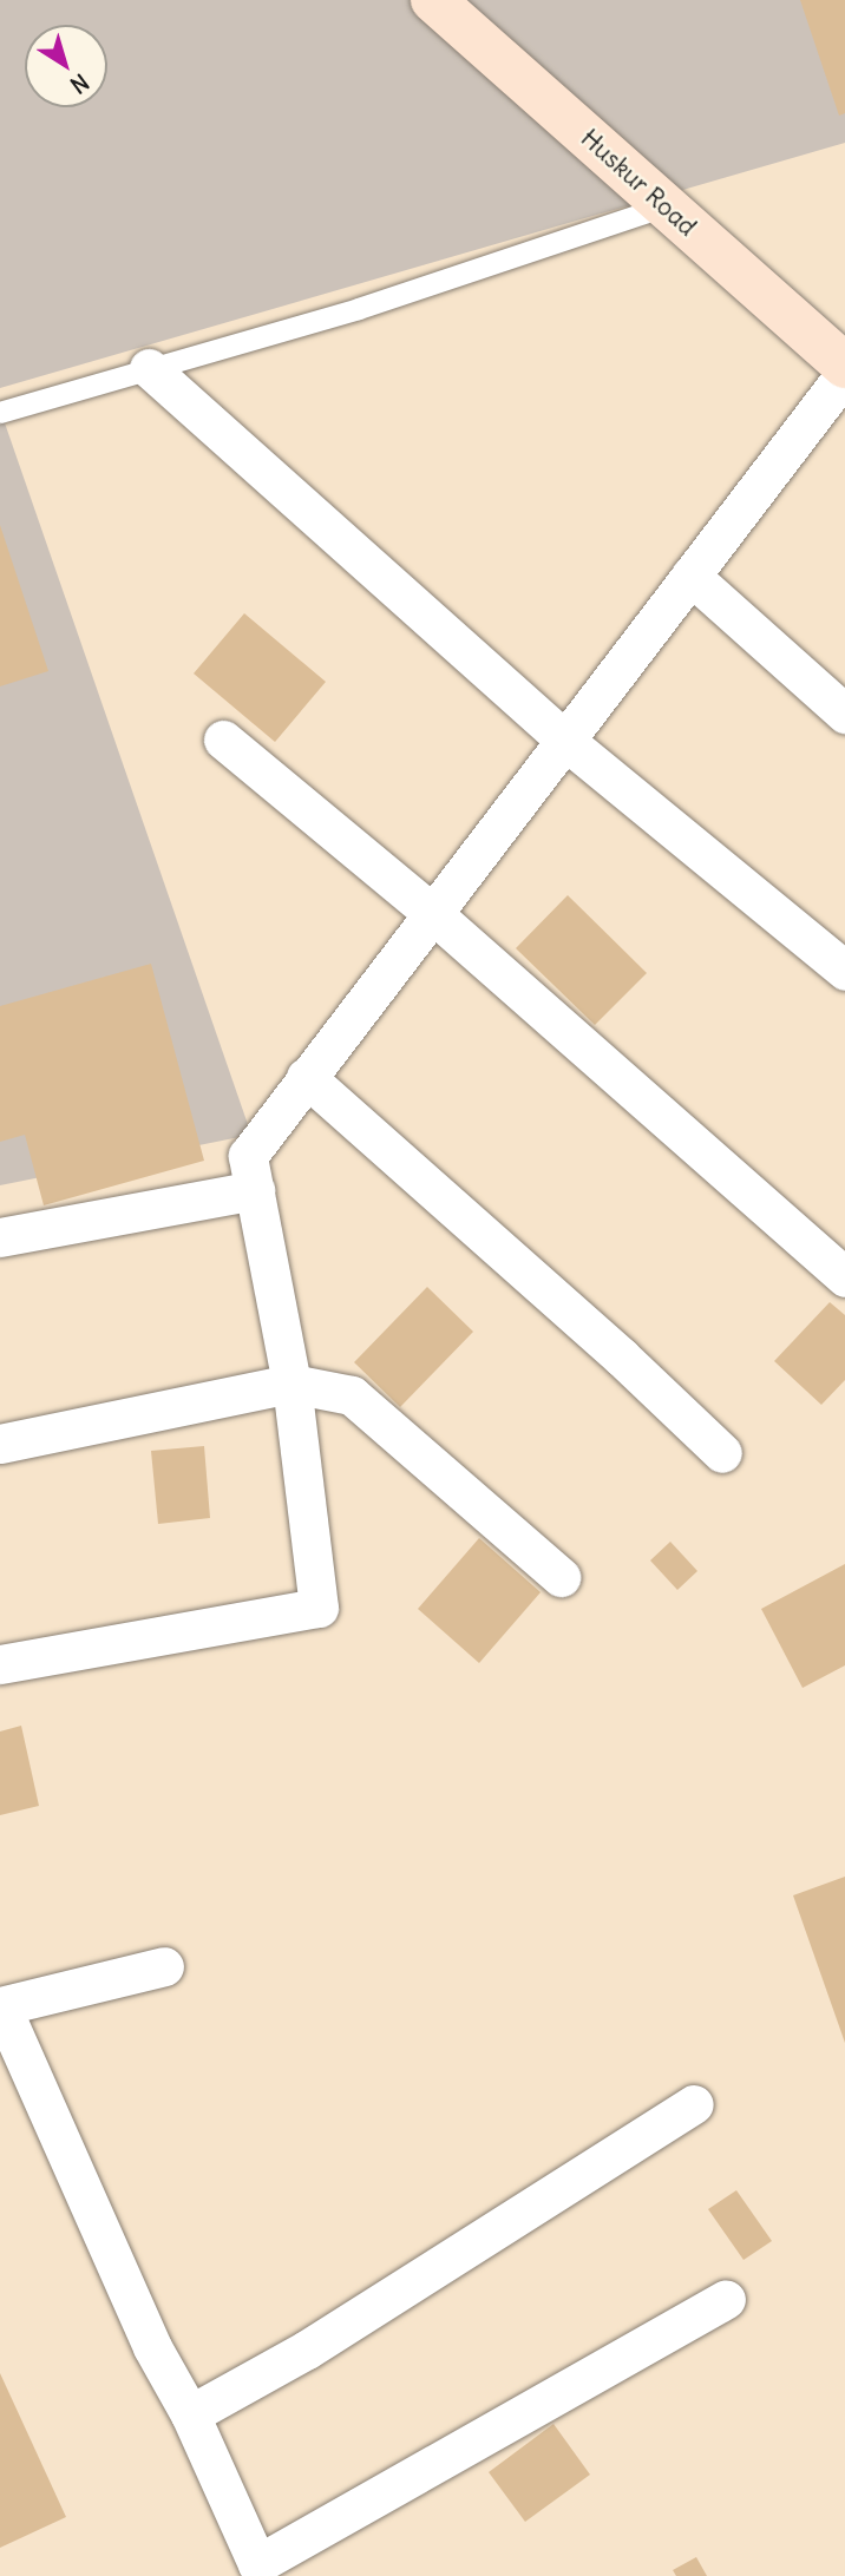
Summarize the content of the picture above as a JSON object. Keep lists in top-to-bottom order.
{
  "streets": {
    "street": ["Huskur Road"]
  },
  "north": "bottom right"
}
